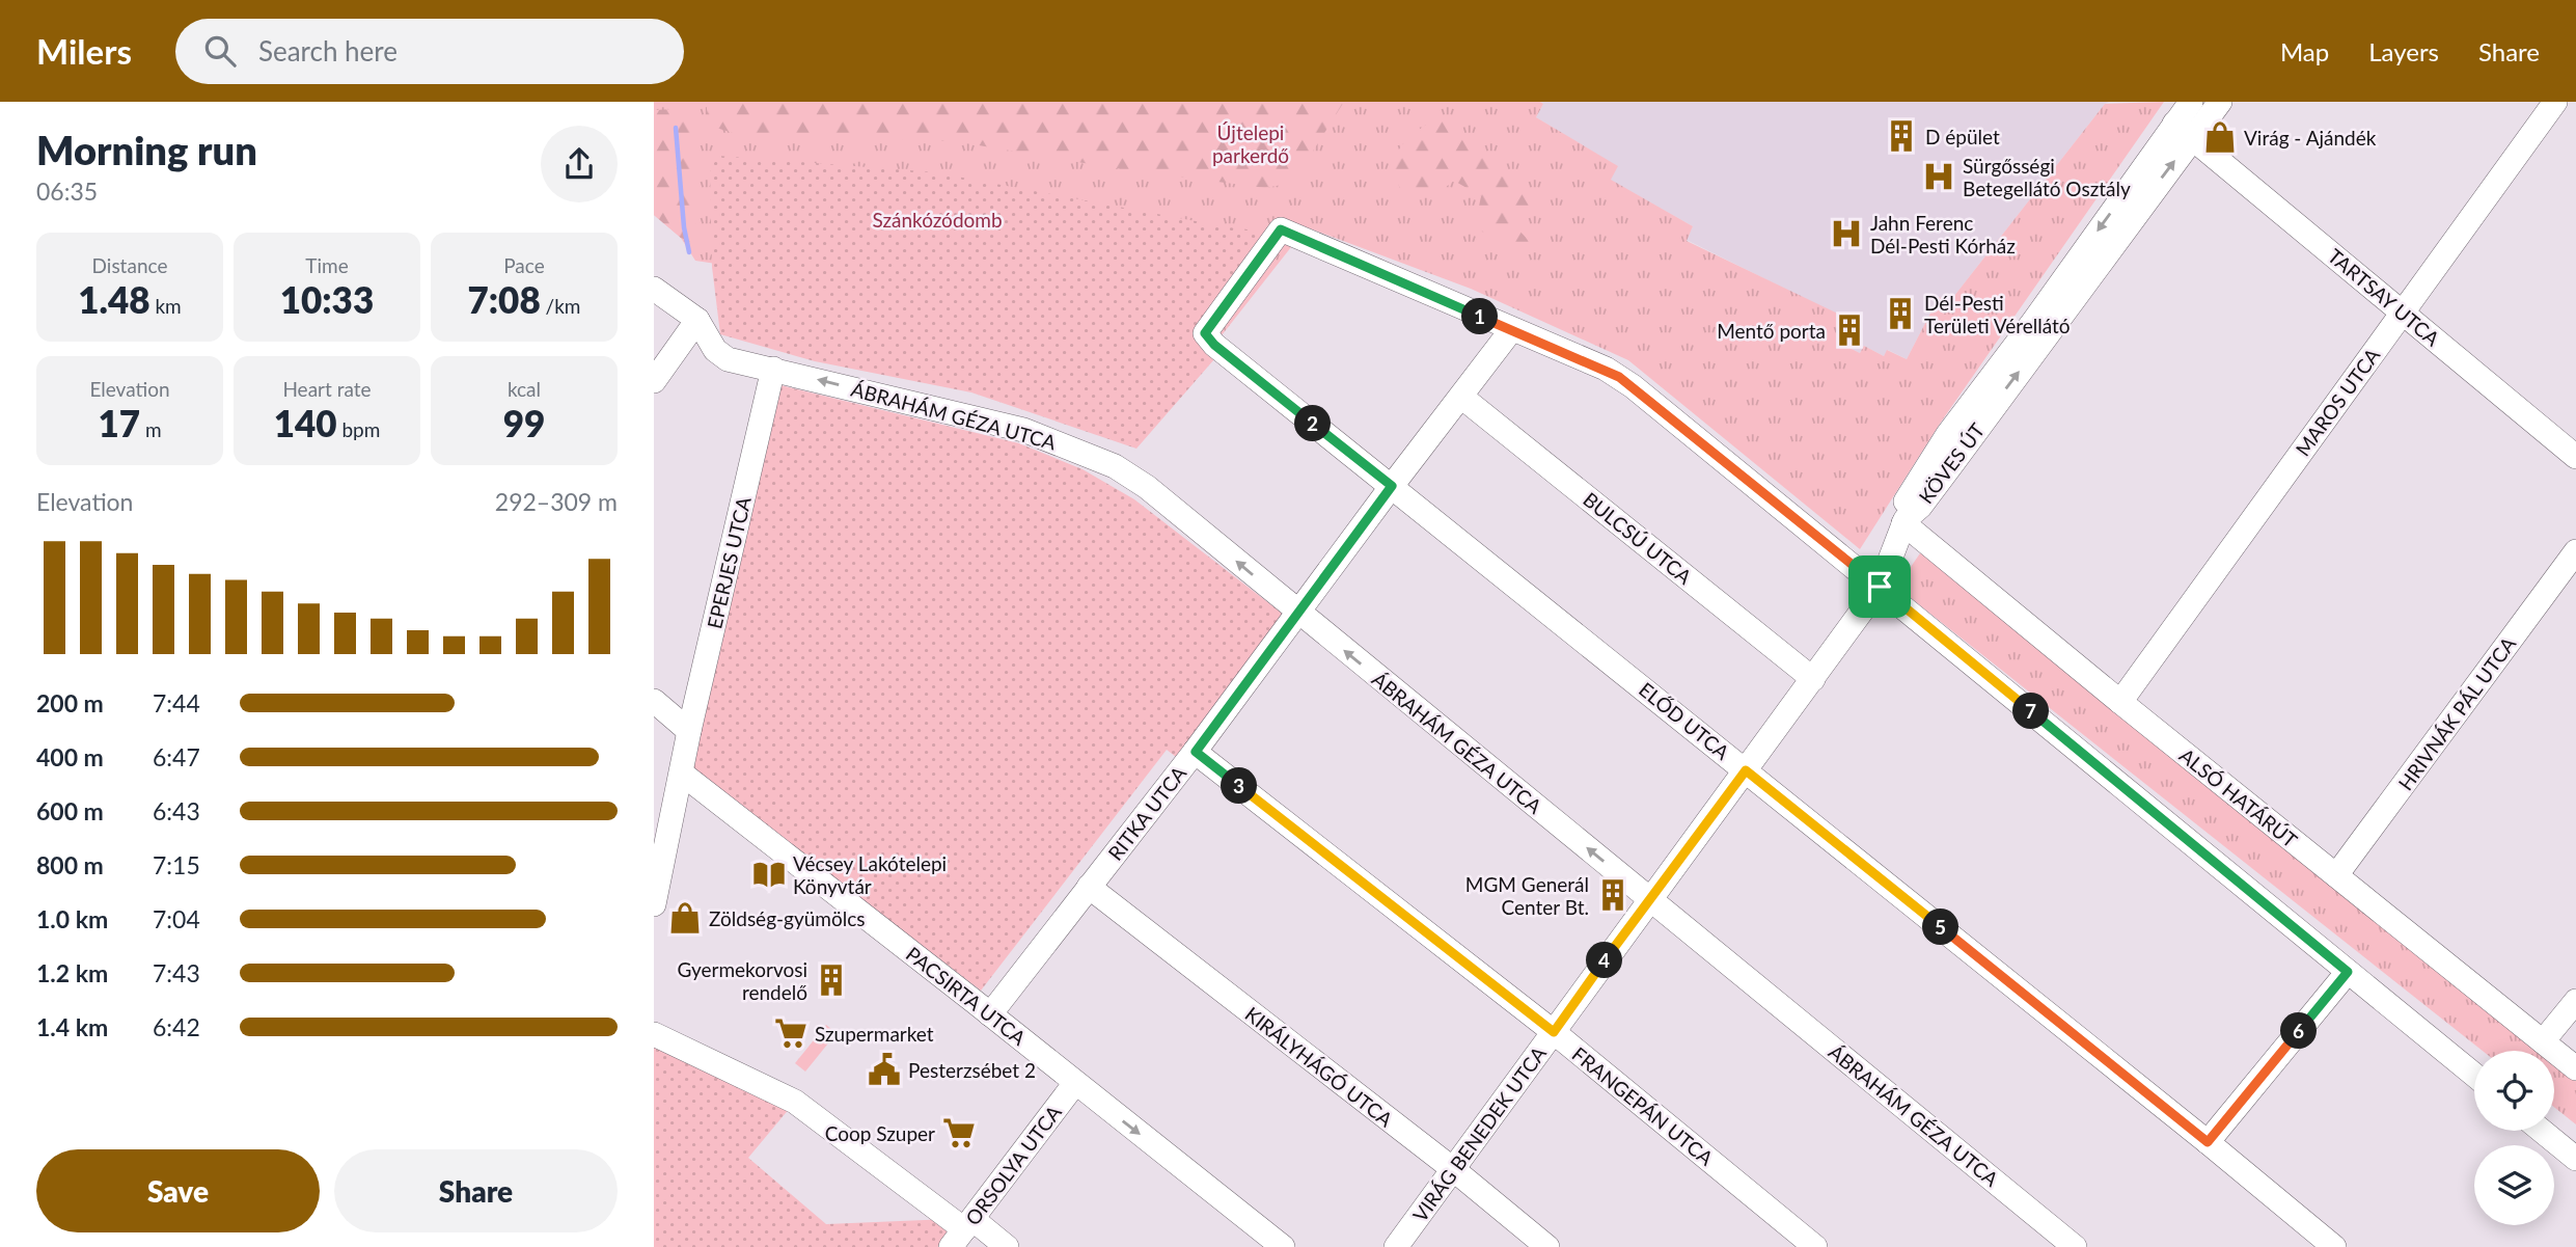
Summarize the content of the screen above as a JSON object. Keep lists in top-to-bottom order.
{
  "streets": {
    "street": [
      "TARTSAY UTCA",
      "MAROS UTCA",
      "ÁBRAHÁM GÉZA UTCA",
      "KÖVES ÚT",
      "BULCSÚ UTCA",
      "EPERJES UTCA",
      "HRIVNÁK PÁL UTCA",
      "ELŐD UTCA",
      "ALSÓ HATÁRÚT",
      "RITKA UTCA",
      "PACSIRTA UTCA",
      "KIRÁLYHÁGÓ UTCA",
      "FRANGEPÁN UTCA",
      "VIRÁG BENEDEK UTCA",
      "ORSOLYA UTCA"
    ]
  },
  "crossings": [
    ["TARTSAY UTCA", "MAROS UTCA"],
    ["TARTSAY UTCA", "KÖVES ÚT"],
    ["MAROS UTCA", "ALSÓ HATÁRÚT"],
    ["ÁBRAHÁM GÉZA UTCA", "EPERJES UTCA"],
    ["ÁBRAHÁM GÉZA UTCA", "RITKA UTCA"],
    ["ÁBRAHÁM GÉZA UTCA", "VIRÁG BENEDEK UTCA"],
    ["KÖVES ÚT", "ALSÓ HATÁRÚT"],
    ["KÖVES ÚT", "VIRÁG BENEDEK UTCA"],
    ["BULCSÚ UTCA", "RITKA UTCA"],
    ["BULCSÚ UTCA", "VIRÁG BENEDEK UTCA"],
    ["EPERJES UTCA", "PACSIRTA UTCA"],
    ["HRIVNÁK PÁL UTCA", "ALSÓ HATÁRÚT"],
    ["ELŐD UTCA", "RITKA UTCA"],
    ["ELŐD UTCA", "VIRÁG BENEDEK UTCA"],
    ["ALSÓ HATÁRÚT", "VIRÁG BENEDEK UTCA"],
    ["RITKA UTCA", "PACSIRTA UTCA"],
    ["RITKA UTCA", "KIRÁLYHÁGÓ UTCA"],
    ["RITKA UTCA", "FRANGEPÁN UTCA"],
    ["PACSIRTA UTCA", "ORSOLYA UTCA"],
    ["KIRÁLYHÁGÓ UTCA", "VIRÁG BENEDEK UTCA"],
    ["FRANGEPÁN UTCA", "VIRÁG BENEDEK UTCA"]
  ],
  "one_way": ["ÁBRAHÁM GÉZA UTCA"],
  "parks": ["Újtelepi parkerdő", "Szánkózódomb"],
  "places": {
    "building": [
      "D épület",
      "Dél-Pesti Területi Vérellátó",
      "Mentő porta",
      "MGM Generál Center Bt.",
      "Gyermekorvosi rendelő"
    ],
    "shop": ["Virág - Ajándék", "Zöldség-gyümölcs"],
    "hospital": ["Sürgősségi Betegellátó Osztály", "Jahn Ferenc Dél-Pesti Kórház"],
    "library": ["Vécsey Lakótelepi Könyvtár"],
    "supermarket": ["Szupermarket", "Coop Szuper"],
    "public building": ["Pesterzsébet 2"]
  },
  "page": {
    "header": "Milers",
    "search": "Search here",
    "nav": ["Map", "Layers", "Share"],
    "heading": ["Morning run", "06:35"],
    "stats": [
      ["Distance", "1.48 km"],
      ["Time", "10:33"],
      ["Pace", "7:08 /km"],
      ["Elevation", "17 m"],
      ["Heart rate", "140 bpm"],
      ["kcal", "99"]
    ],
    "pins": [
      "1",
      "2",
      "7",
      "3",
      "5",
      "4",
      "6"
    ],
    "chart": ["Elevation", "292–309 m"],
    "list": [
      {
        "name": "200 m",
        "note": "7:44"
      },
      {
        "name": "400 m",
        "note": "6:47"
      },
      {
        "name": "600 m",
        "note": "6:43"
      },
      {
        "name": "800 m",
        "note": "7:15"
      },
      {
        "name": "1.0 km",
        "note": "7:04"
      },
      {
        "name": "1.2 km",
        "note": "7:43"
      },
      {
        "name": "1.4 km",
        "note": "6:42"
      }
    ],
    "buttons": ["Save", "Share"]
  }
}
